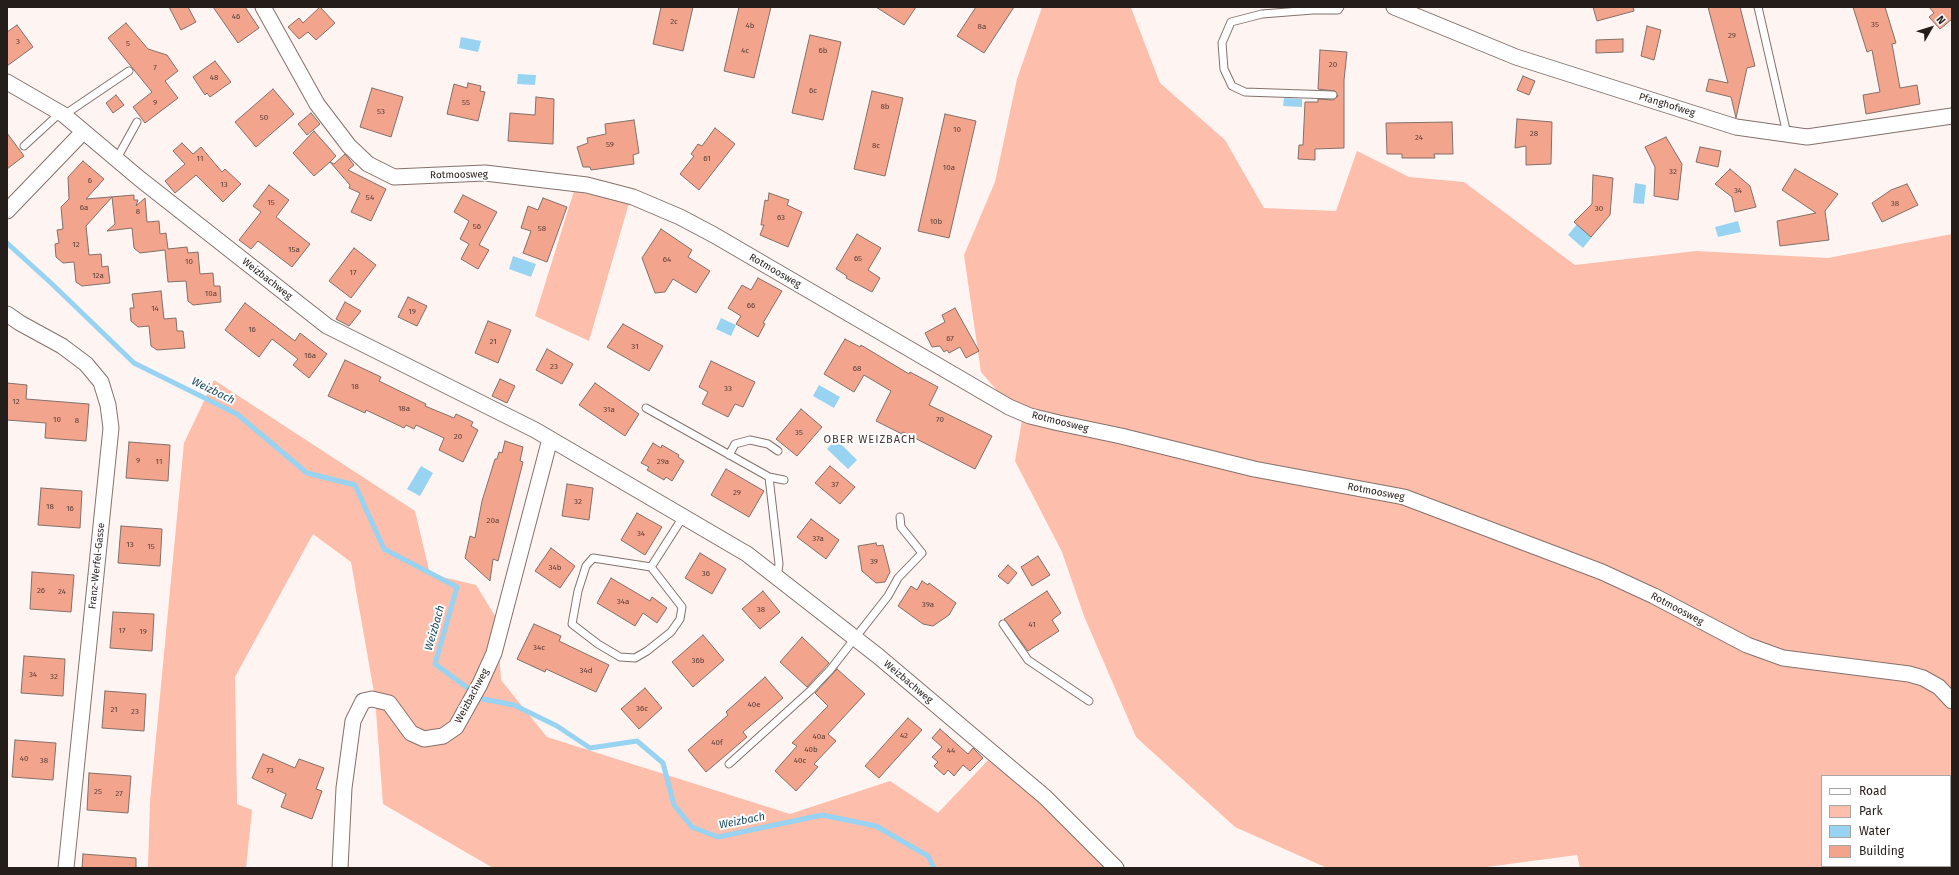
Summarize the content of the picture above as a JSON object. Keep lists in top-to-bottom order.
{
  "streets": {
    "street": [
      "Pfanghofweg",
      "Rotmoosweg",
      "Weizbachweg",
      "Franz-Werfel-Gasse"
    ]
  },
  "districts": ["OBER WEIZBACH"],
  "water": ["Weizbach"],
  "house_numbers": [
    "46",
    "2c",
    "35",
    "4b",
    "8a",
    "29",
    "3",
    "5",
    "4c",
    "6b",
    "20",
    "7",
    "48",
    "6c",
    "9",
    "55",
    "8b",
    "53",
    "50",
    "10",
    "28",
    "24",
    "59",
    "8c",
    "11",
    "61",
    "10a",
    "32",
    "6",
    "13",
    "34",
    "54",
    "15",
    "38",
    "6a",
    "30",
    "8",
    "63",
    "10b",
    "56",
    "58",
    "12",
    "15a",
    "65",
    "64",
    "10",
    "17",
    "12a",
    "10a",
    "66",
    "14",
    "19",
    "16",
    "67",
    "21",
    "31",
    "16a",
    "23",
    "68",
    "18",
    "33",
    "12",
    "18a",
    "31a",
    "10",
    "70",
    "8",
    "35",
    "20",
    "9",
    "11",
    "29a",
    "37",
    "29",
    "32",
    "18",
    "16",
    "20a",
    "34",
    "37a",
    "13",
    "15",
    "39",
    "34b",
    "36",
    "26",
    "24",
    "34a",
    "39a",
    "38",
    "41",
    "17",
    "19",
    "34c",
    "36b",
    "34d",
    "34",
    "32",
    "40e",
    "36c",
    "21",
    "23",
    "42",
    "40a",
    "40f",
    "40b",
    "44",
    "40",
    "38",
    "40c",
    "73",
    "25",
    "27"
  ],
  "legend": [
    "Road",
    "Park",
    "Water",
    "Building"
  ],
  "north": "top right"
}
